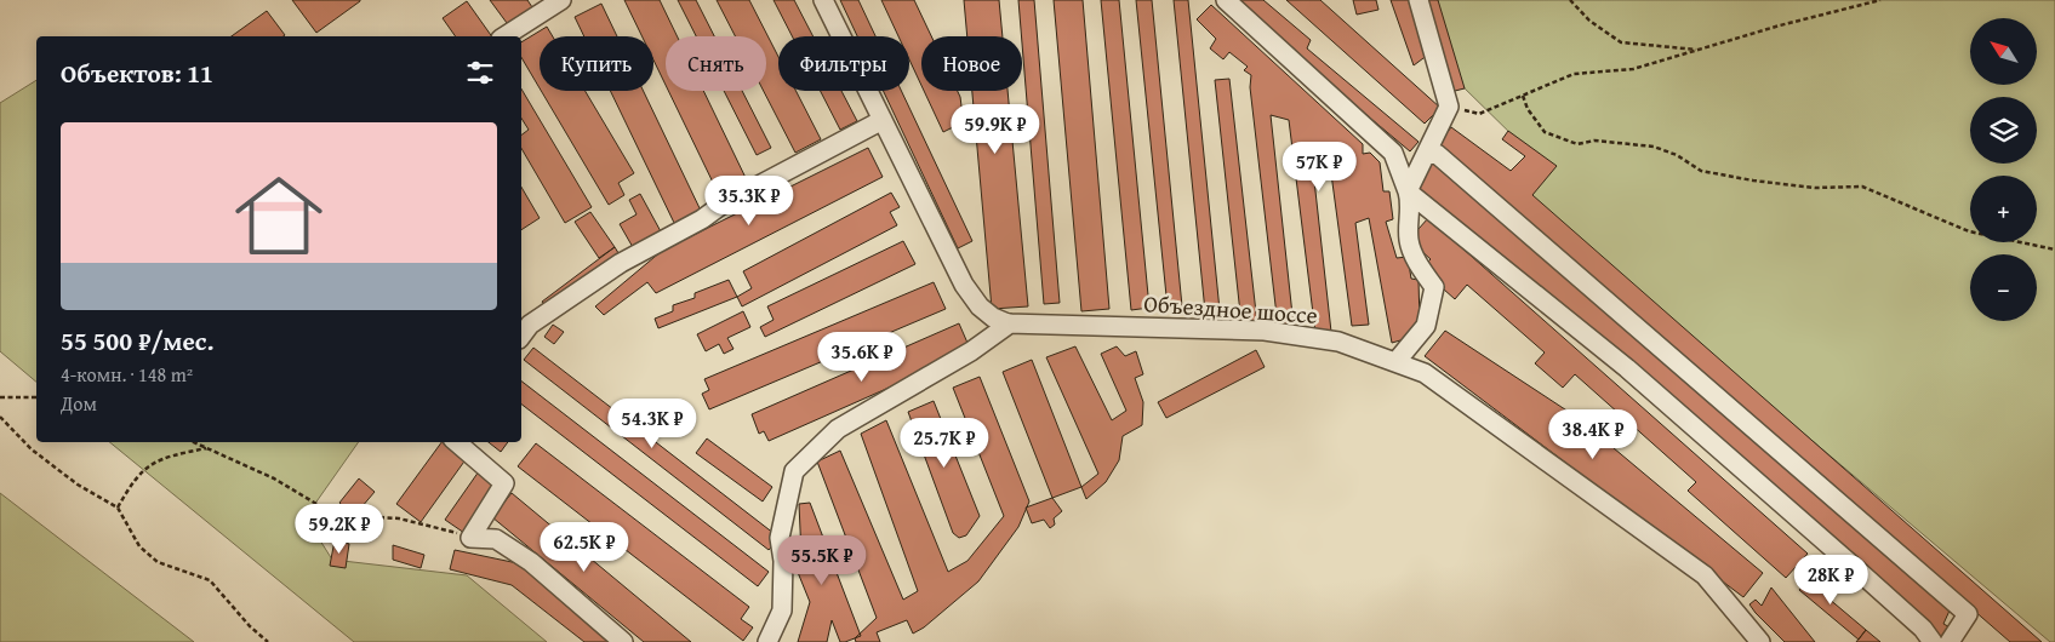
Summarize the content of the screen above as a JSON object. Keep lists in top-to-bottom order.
{
  "streets": {
    "street": ["Объездное шоссе"]
  },
  "north": "top left",
  "page": {
    "map_buttons": ["+", "−"],
    "chip": [
      "Купить",
      "Снять",
      "Фильтры",
      "Новое"
    ],
    "heading": "Объектов: 11",
    "price": [
      "59.9K ₽",
      "57K ₽",
      "35.3K ₽",
      "35.6K ₽",
      "54.3K ₽",
      "38.4K ₽",
      "25.7K ₽",
      "59.2K ₽",
      "62.5K ₽",
      "55.5K ₽",
      "28K ₽"
    ],
    "list": [
      {
        "name": "55 500 ₽/мес.",
        "note": "4-комн. · 148 m² · Дом"
      }
    ]
  }
}
